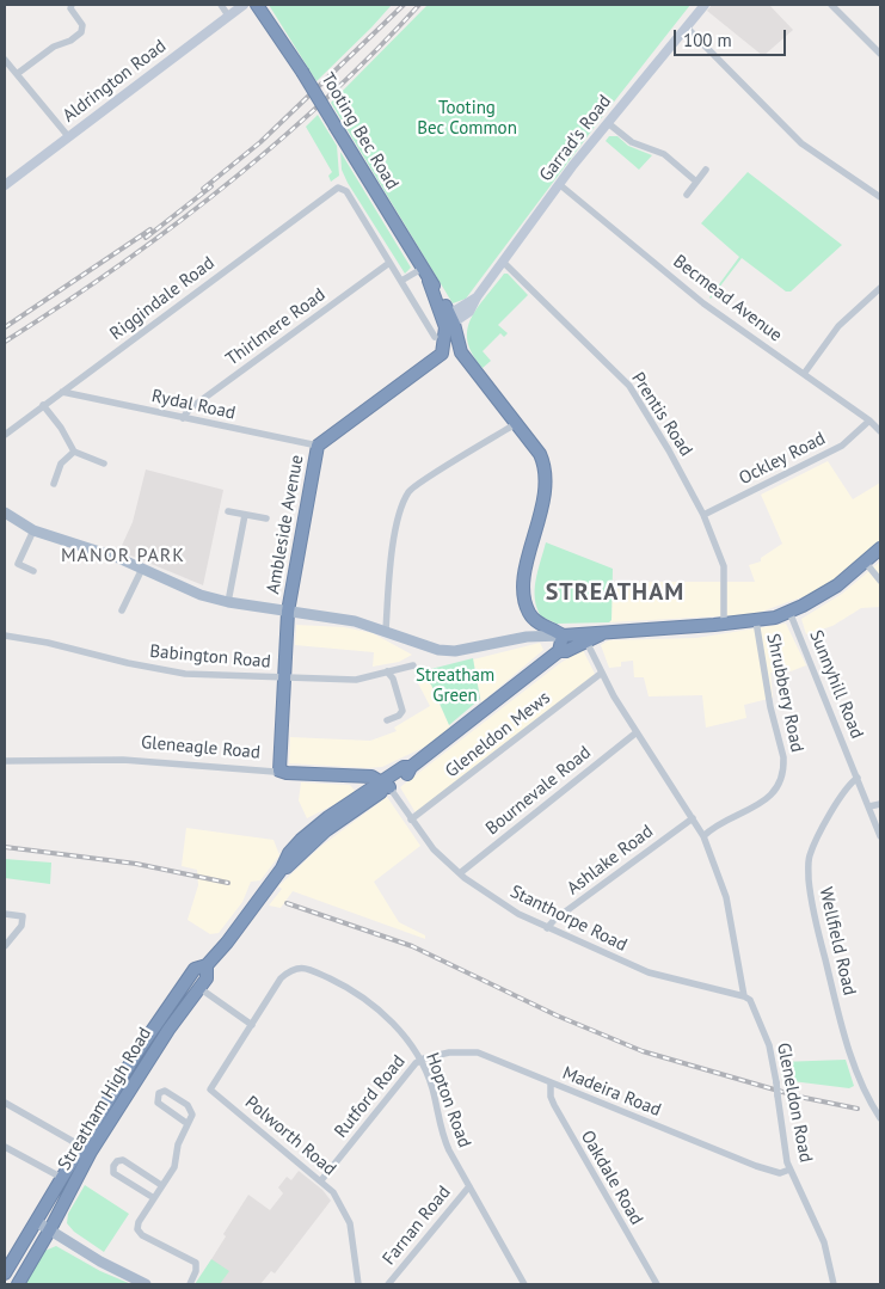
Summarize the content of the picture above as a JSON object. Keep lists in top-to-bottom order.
{
  "streets": {
    "highway": [
      "Tooting Bec Road",
      "Ambleside Avenue",
      "Gleneagle Road",
      "Streatham High Road"
    ],
    "main road": ["Aldrington Road", "Garrad's Road"],
    "street": [
      "Riggindale Road",
      "Becmead Avenue",
      "Thirlmere Road",
      "Rydal Road",
      "Prentis Road",
      "Ockley Road",
      "Babington Road",
      "Sunnyhill Road",
      "Shrubbery Road",
      "Gleneldon Mews",
      "Bournevale Road",
      "Ashlake Road",
      "Stanthorpe Road",
      "Wellfield Road",
      "Madeira Road",
      "Rutford Road",
      "Hopton Road",
      "Gleneldon Road",
      "Polworth Road",
      "Oakdale Road",
      "Farnan Road"
    ]
  },
  "crossings": [
    ["Tooting Bec Road", "Garrad's Road"],
    ["Garrad's Road", "Becmead Avenue"],
    ["Garrad's Road", "Prentis Road"],
    ["Riggindale Road", "Thirlmere Road"],
    ["Riggindale Road", "Rydal Road"],
    ["Becmead Avenue", "Ockley Road"],
    ["Thirlmere Road", "Rydal Road"],
    ["Rydal Road", "Ambleside Avenue"],
    ["Prentis Road", "Ockley Road"],
    ["Prentis Road", "Streatham High Road"],
    ["Ambleside Avenue", "Babington Road"],
    ["Ambleside Avenue", "Gleneagle Road"],
    ["Sunnyhill Road", "Wellfield Road"],
    ["Sunnyhill Road", "Streatham High Road"],
    ["Shrubbery Road", "Streatham High Road"],
    ["Shrubbery Road", "Gleneldon Road"],
    ["Gleneldon Mews", "Stanthorpe Road"],
    ["Gleneldon Mews", "Gleneldon Road"],
    ["Gleneagle Road", "Stanthorpe Road"],
    ["Gleneagle Road", "Streatham High Road"],
    ["Bournevale Road", "Stanthorpe Road"],
    ["Bournevale Road", "Gleneldon Road"],
    ["Ashlake Road", "Stanthorpe Road"],
    ["Ashlake Road", "Gleneldon Road"],
    ["Stanthorpe Road", "Streatham High Road"],
    ["Stanthorpe Road", "Gleneldon Road"],
    ["Madeira Road", "Rutford Road"],
    ["Madeira Road", "Hopton Road"],
    ["Madeira Road", "Gleneldon Road"],
    ["Madeira Road", "Oakdale Road"],
    ["Rutford Road", "Hopton Road"],
    ["Rutford Road", "Polworth Road"],
    ["Streatham High Road", "Gleneldon Road"],
    ["Hopton Road", "Polworth Road"],
    ["Hopton Road", "Farnan Road"]
  ],
  "districts": ["MANOR PARK", "STREATHAM"],
  "parks": ["Tooting Bec Common", "Streatham Green"],
  "scale_bar": "100 m"
}
